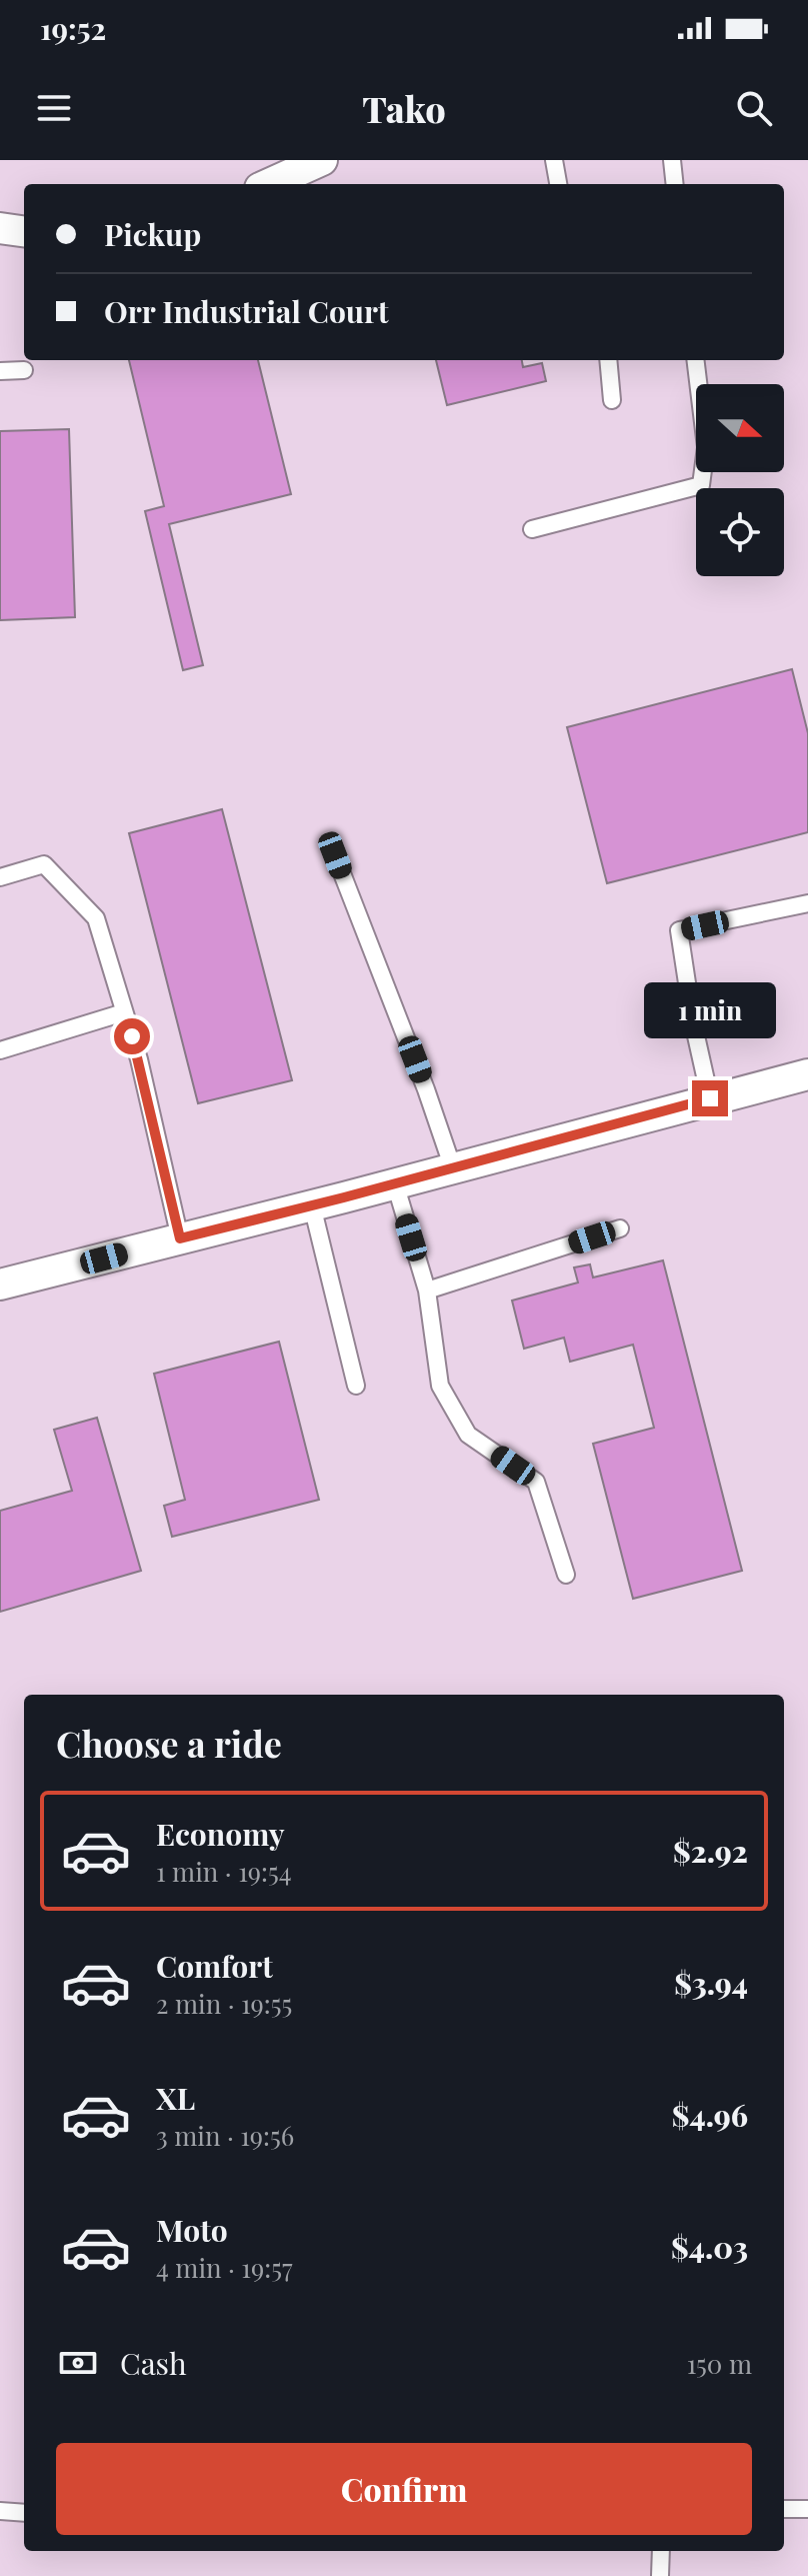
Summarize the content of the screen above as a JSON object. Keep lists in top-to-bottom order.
{
  "north": "right",
  "page": {
    "status": "19:52",
    "header": "Tako",
    "banner": ["Pickup", "Orr Industrial Court"],
    "bubble": "1 min",
    "heading": "Choose a ride",
    "list": [
      {
        "name": "Economy",
        "note": "1 min · 19:54",
        "value": "$2.92"
      },
      {
        "name": "Comfort",
        "note": "2 min · 19:55",
        "value": "$3.94"
      },
      {
        "name": "XL",
        "note": "3 min · 19:56",
        "value": "$4.96"
      },
      {
        "name": "Moto",
        "note": "4 min · 19:57",
        "value": "$4.03"
      }
    ],
    "pay": ["Cash", "150 m"],
    "buttons": "Confirm"
  }
}
